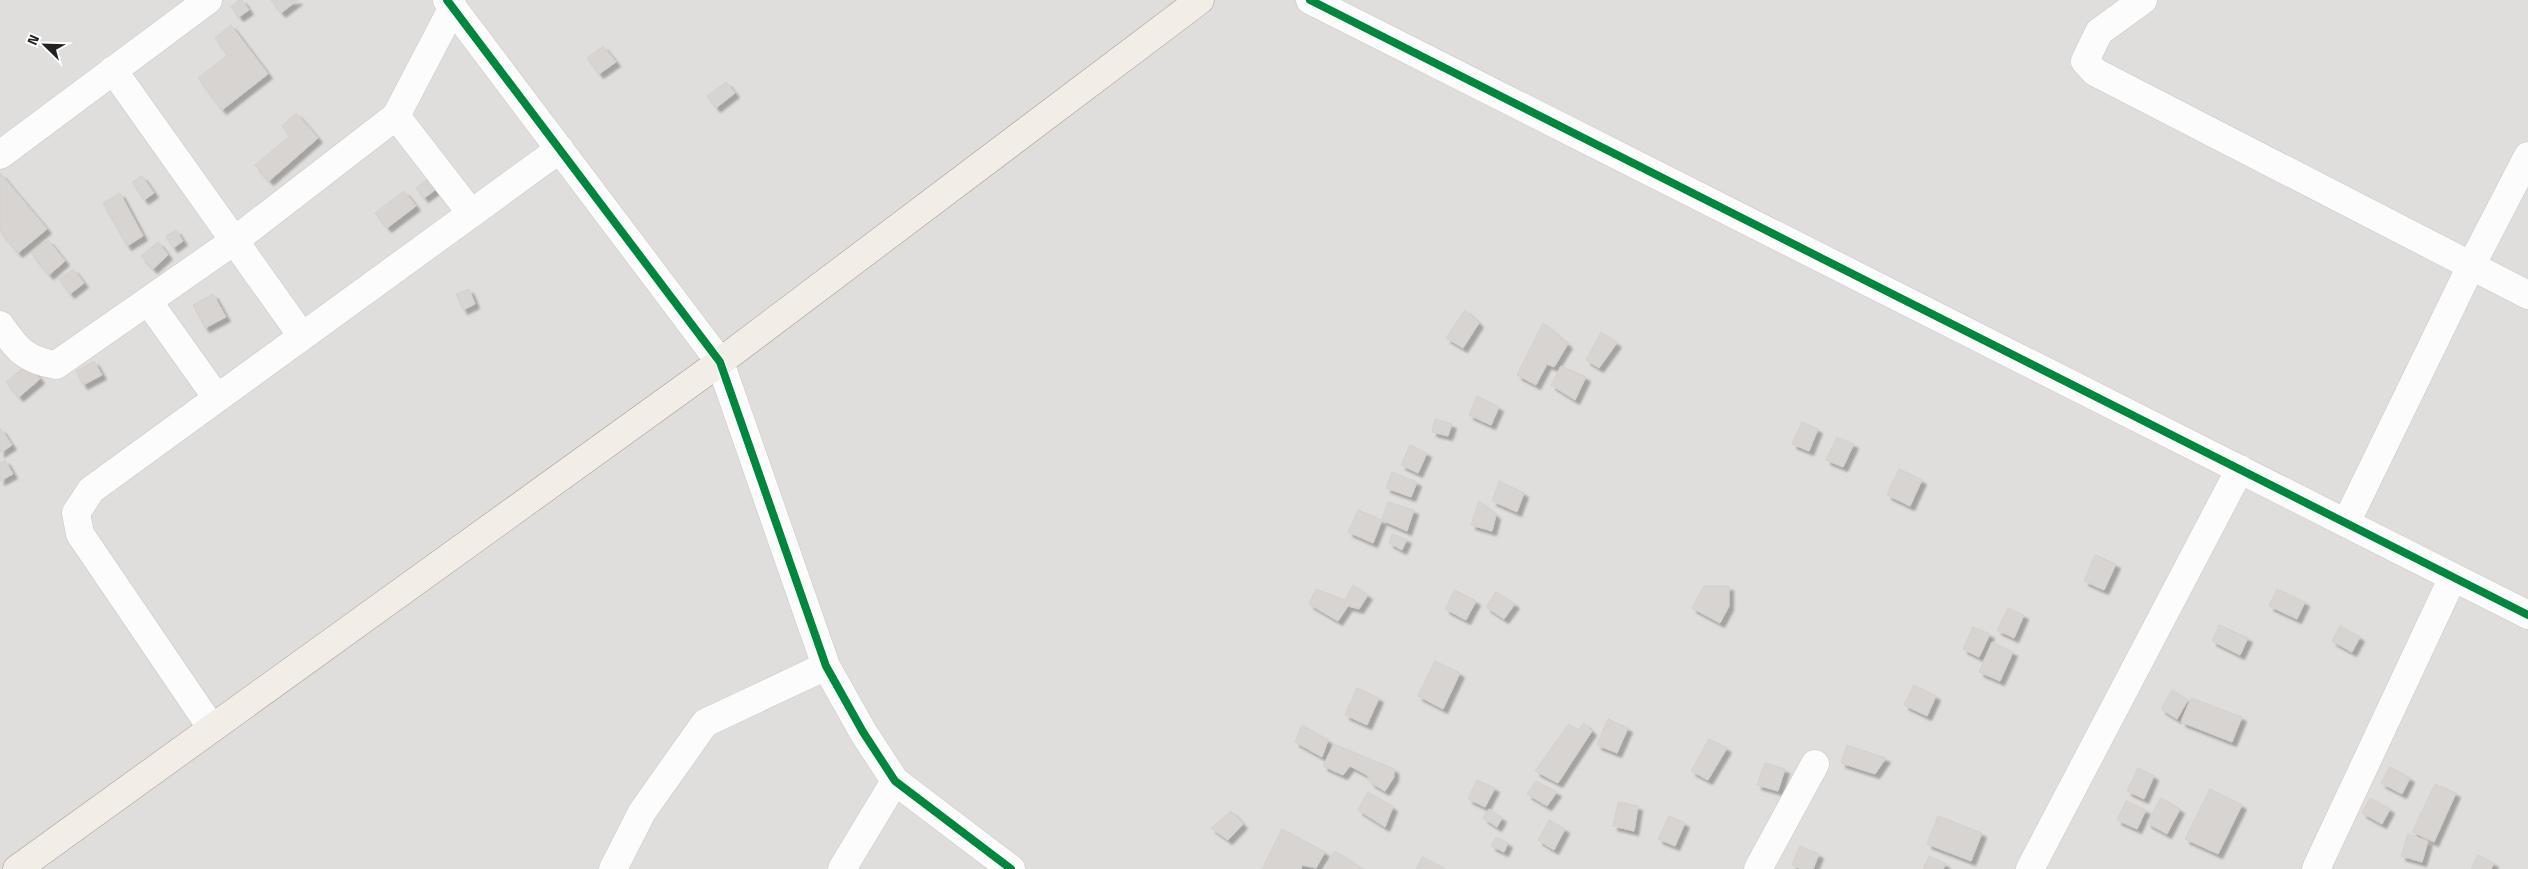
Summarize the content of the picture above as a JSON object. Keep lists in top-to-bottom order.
{
  "north": "top left"
}
